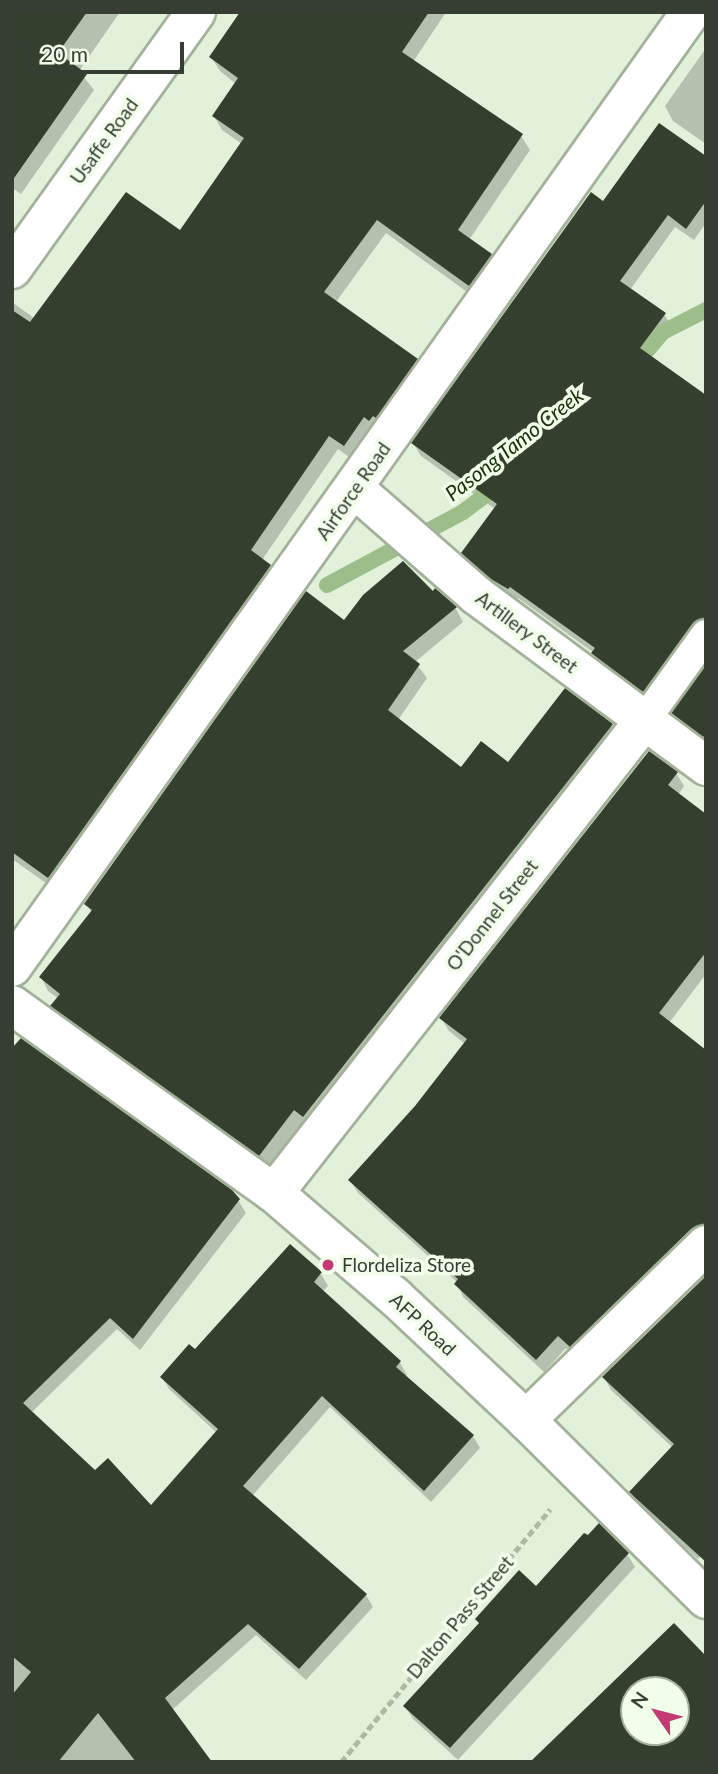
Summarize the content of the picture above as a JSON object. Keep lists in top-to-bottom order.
{
  "streets": {
    "street": [
      "Usaffe Road",
      "Airforce Road",
      "Artillery Street",
      "O'Donnel Street",
      "AFP Road"
    ],
    "path": ["Dalton Pass Street"]
  },
  "crossings": [
    ["Airforce Road", "Artillery Street"],
    ["Artillery Street", "O'Donnel Street"],
    ["O'Donnel Street", "AFP Road"],
    ["AFP Road", "Dalton Pass Street"]
  ],
  "water": ["Pasong Tamo Creek"],
  "places": ["Flordeliza Store"],
  "scale_bar": "20 m",
  "north": "top left"
}
